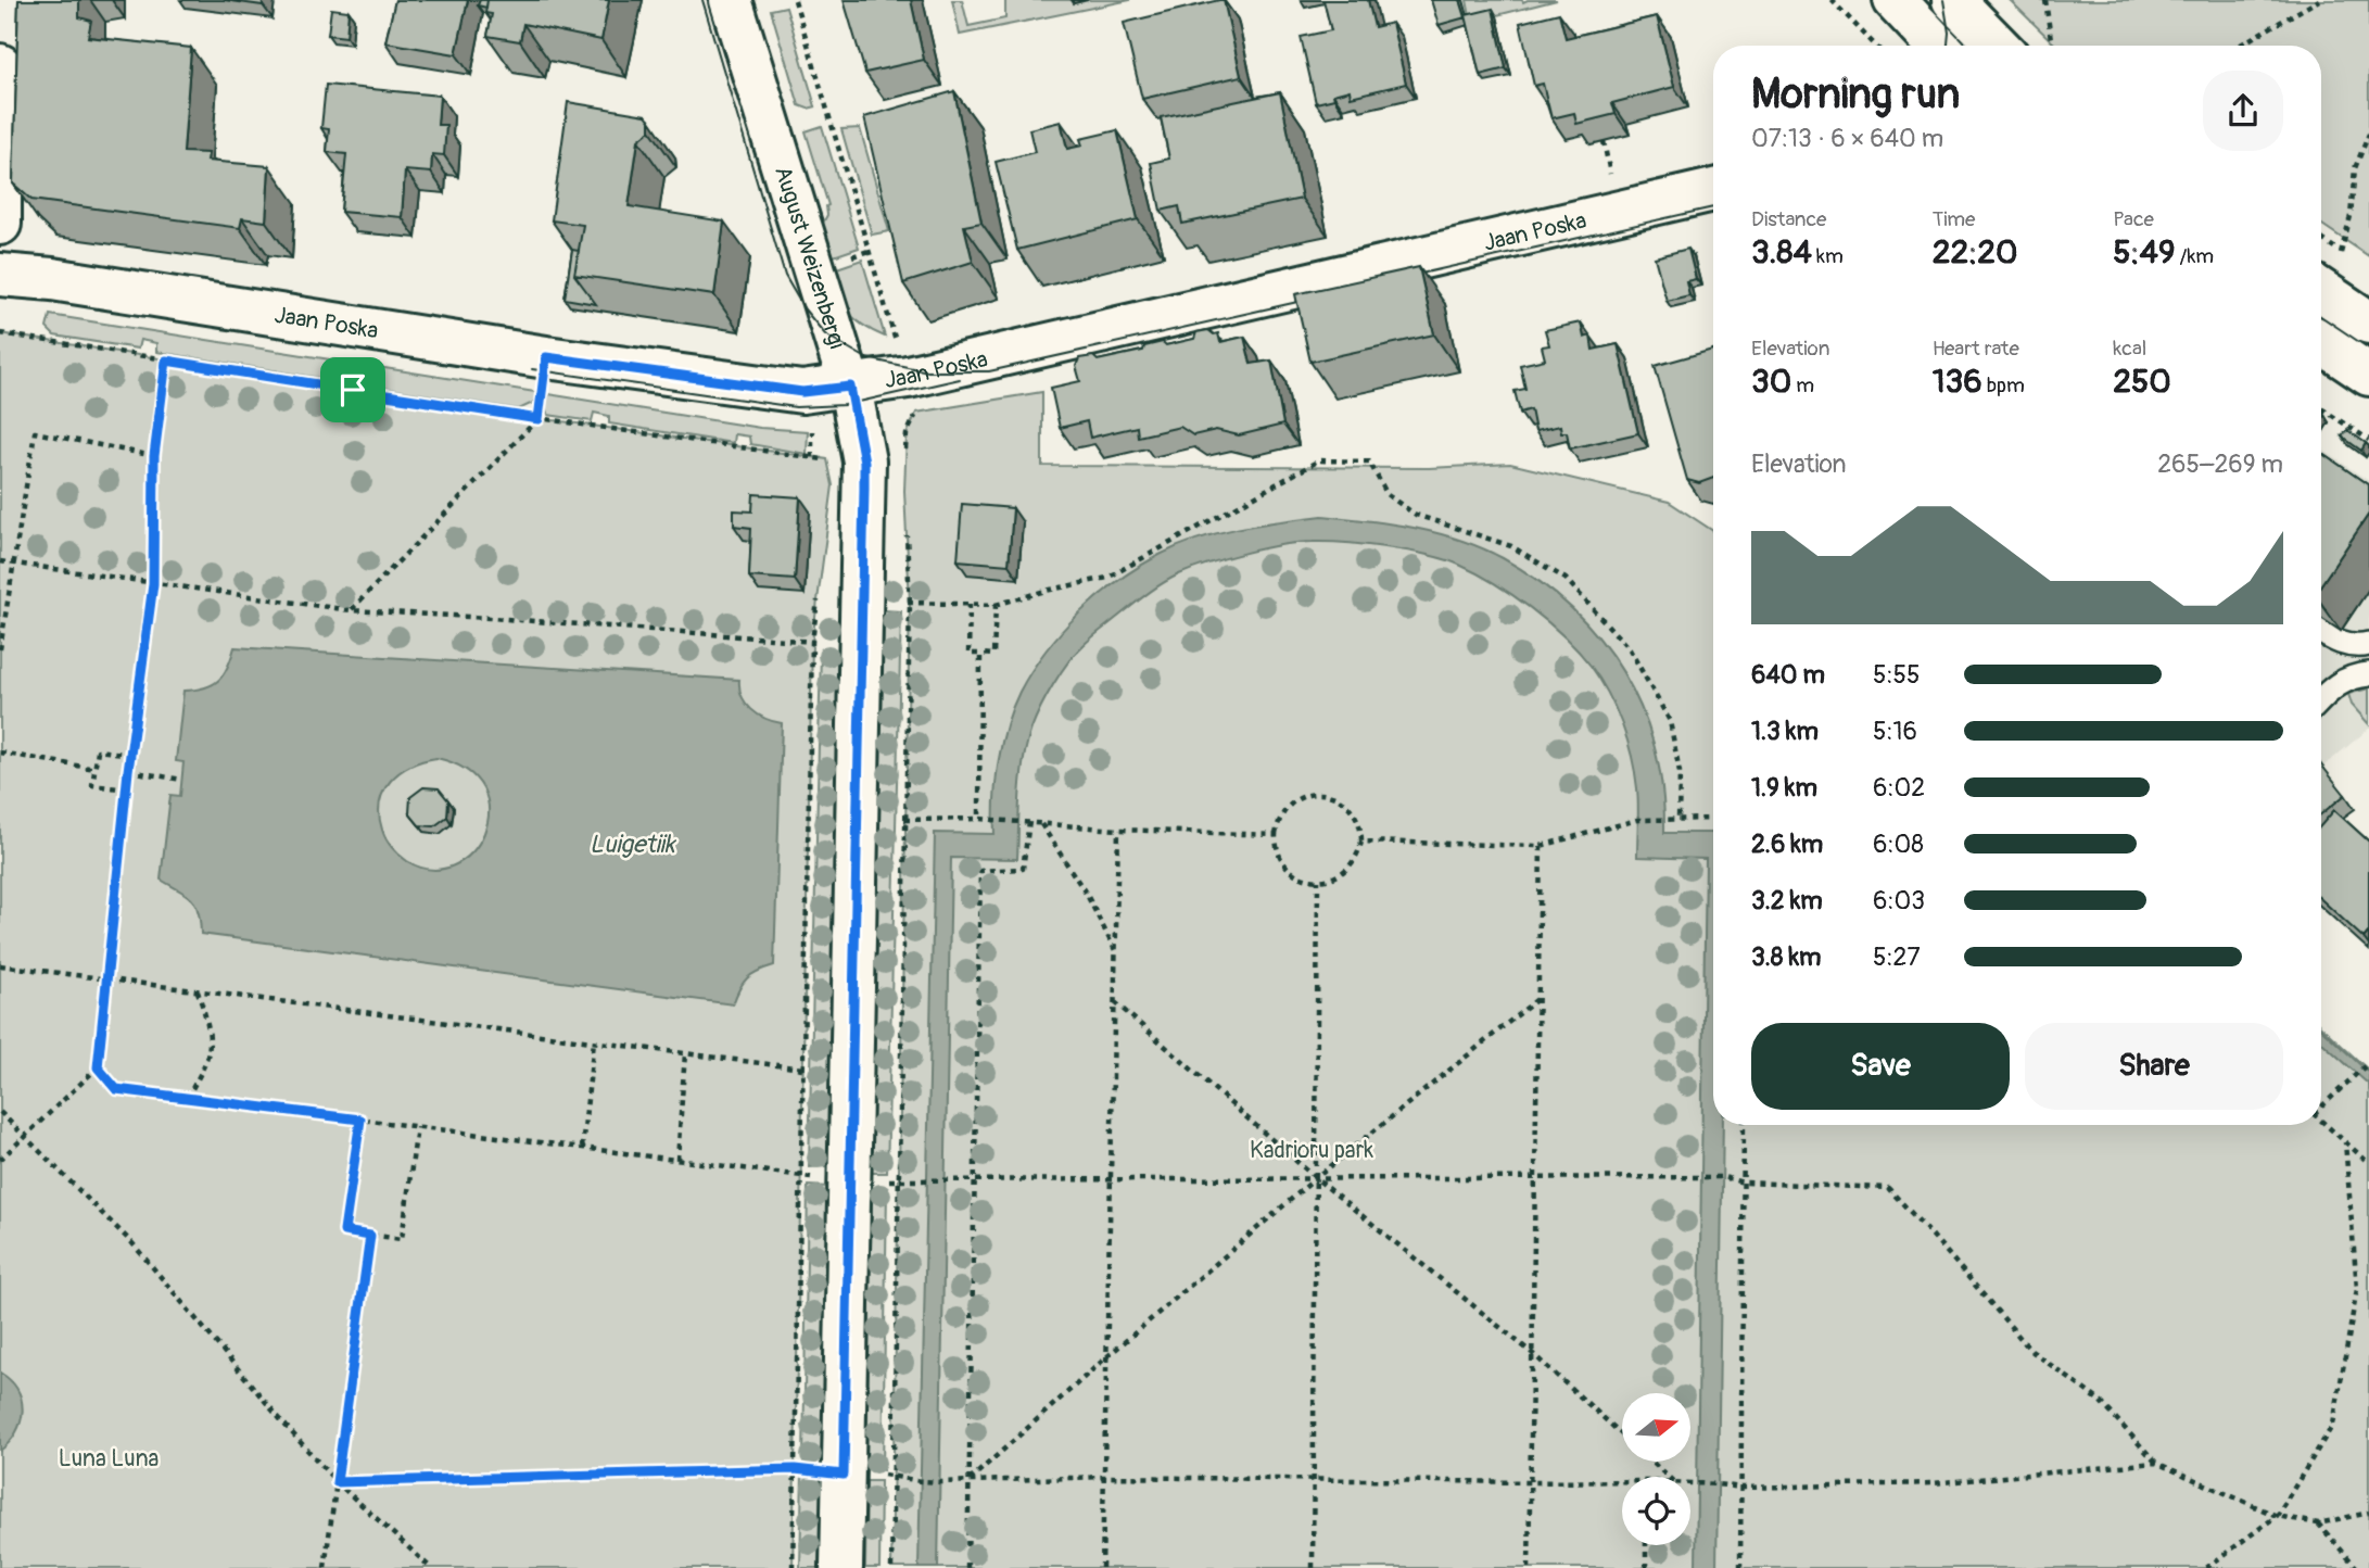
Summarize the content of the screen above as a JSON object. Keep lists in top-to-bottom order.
{
  "streets": {
    "street": ["Jaan Poska", "August Weizenbergi"]
  },
  "crossings": [
    ["Jaan Poska", "August Weizenbergi"]
  ],
  "water": ["Luigetiik"],
  "parks": ["Kadrioru park", "Luna Luna"],
  "north": "right",
  "page": {
    "heading": ["Morning run", "07:13 · 6 × 640 m"],
    "stats": [
      ["Distance", "3.84 km"],
      ["Time", "22:20"],
      ["Pace", "5:49 /km"],
      ["Elevation", "30 m"],
      ["Heart rate", "136 bpm"],
      ["kcal", "250"]
    ],
    "chart": ["Elevation", "265–269 m"],
    "list": [
      {
        "name": "640 m",
        "note": "5:55"
      },
      {
        "name": "1.3 km",
        "note": "5:16"
      },
      {
        "name": "1.9 km",
        "note": "6:02"
      },
      {
        "name": "2.6 km",
        "note": "6:08"
      },
      {
        "name": "3.2 km",
        "note": "6:03"
      },
      {
        "name": "3.8 km",
        "note": "5:27"
      }
    ],
    "buttons": ["Save", "Share"]
  }
}
